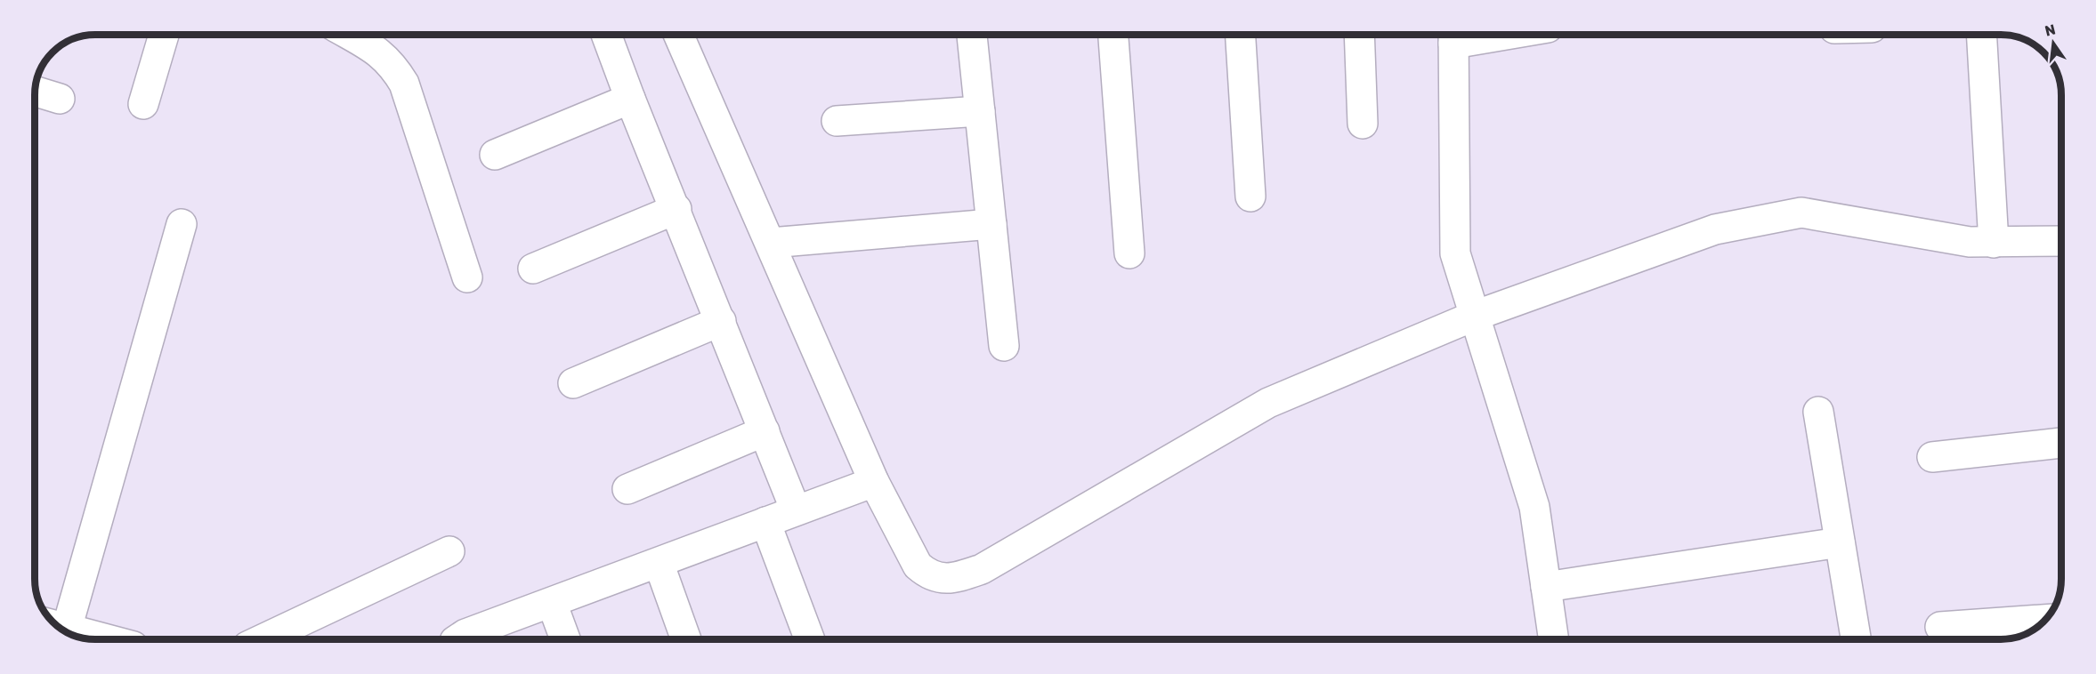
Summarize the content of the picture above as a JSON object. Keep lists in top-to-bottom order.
{
  "north": "top"
}
